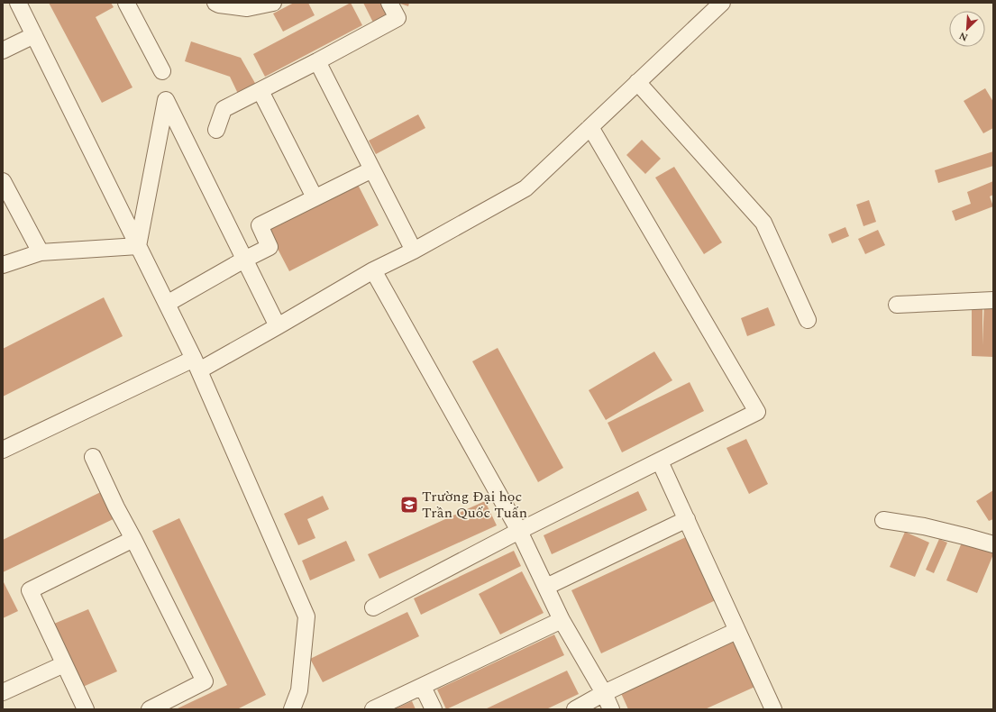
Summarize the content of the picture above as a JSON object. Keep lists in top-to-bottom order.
{
  "places": {
    "school or university": ["Trường Đại học Trần Quốc Tuấn"]
  },
  "north": "bottom left"
}
